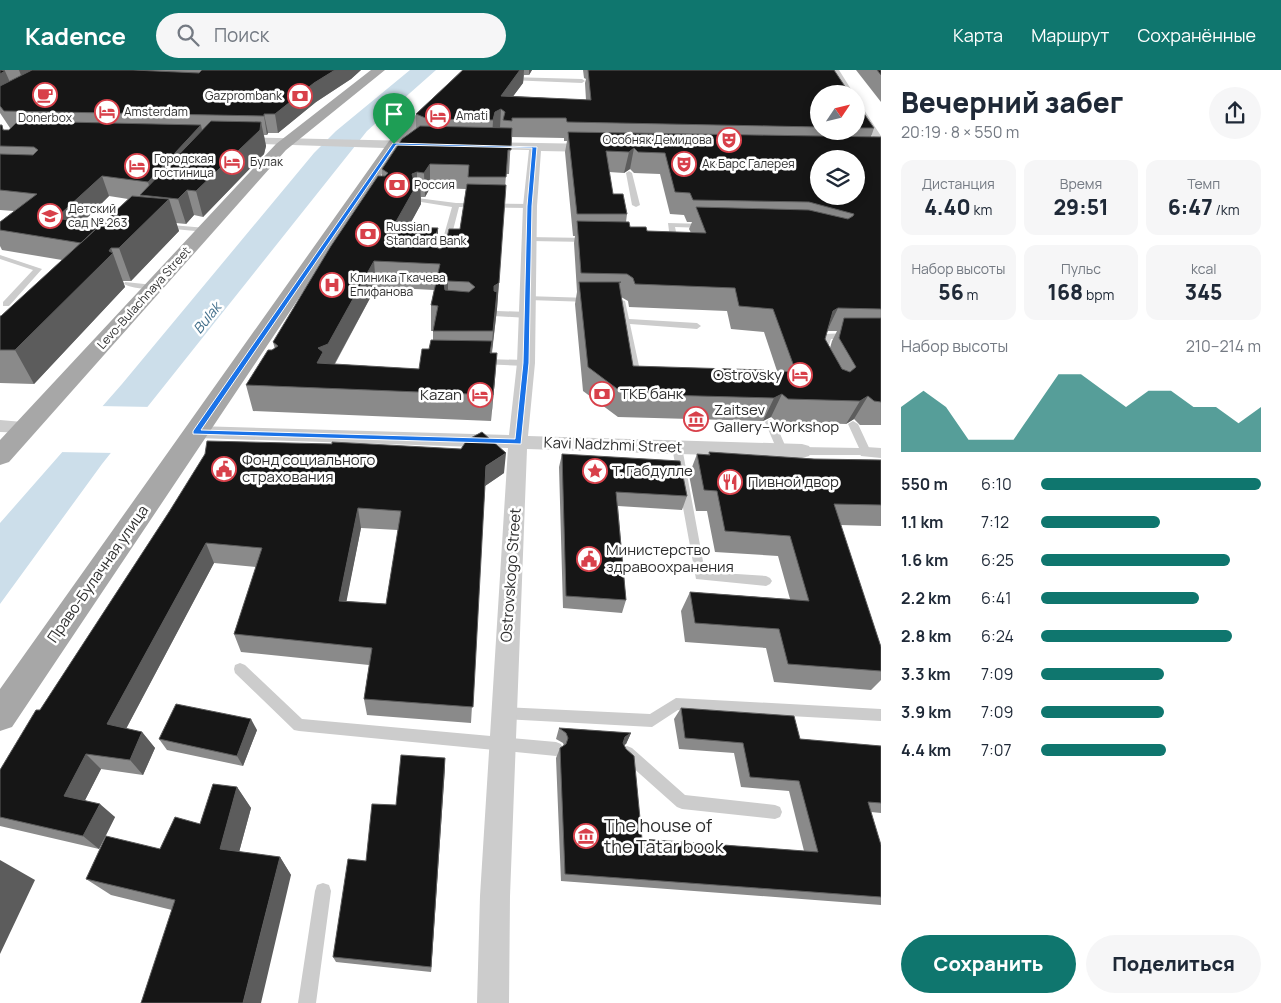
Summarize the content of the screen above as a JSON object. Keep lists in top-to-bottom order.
{
  "streets": {
    "main road": ["Levo-Bulachnaya Street", "Право-Булачная улица"],
    "street": ["Kavi Nadzhmi Street", "Ostrovskogo Street"]
  },
  "crossings": [
    ["Kavi Nadzhmi Street", "Право-Булачная улица"],
    ["Kavi Nadzhmi Street", "Ostrovskogo Street"]
  ],
  "water": ["Bulak"],
  "places": {
    "cafe": ["Donerbox"],
    "bank": [
      "Gazprombank",
      "Россия",
      "Russian Standard Bank",
      "ТКБ банк"
    ],
    "hotel": [
      "Amsterdam",
      "Amati",
      "Булак",
      "Городская гостиница",
      "Ostrovsky",
      "Kazan"
    ],
    "theatre": ["Особняк Демидова", "Ак Барс Галерея"],
    "school or university": ["Детский сад № 263"],
    "hospital": ["Клиника Ткачева Епифанова"],
    "museum": ["Zaitsev Gallery–Workshop", "The house of the Tatar book"],
    "public building": ["Фонд социального страхования", "Министерство здравоохранения"],
    "place": ["Т. Габдулле"],
    "restaurant": ["Пивной двор"]
  },
  "north": "top right",
  "page": {
    "header": "Kadence",
    "search": "Поиск",
    "nav": ["Карта", "Маршрут", "Сохранённые"],
    "heading": ["Вечерний забег", "20:19 · 8 × 550 m"],
    "stats": [
      ["Дистанция", "4.40 km"],
      ["Время", "29:51"],
      ["Темп", "6:47 /km"],
      ["Набор высоты", "56 m"],
      ["Пульс", "168 bpm"],
      ["kcal", "345"]
    ],
    "chart": ["Набор высоты", "210–214 m"],
    "list": [
      {
        "name": "550 m",
        "note": "6:10"
      },
      {
        "name": "1.1 km",
        "note": "7:12"
      },
      {
        "name": "1.6 km",
        "note": "6:25"
      },
      {
        "name": "2.2 km",
        "note": "6:41"
      },
      {
        "name": "2.8 km",
        "note": "6:24"
      },
      {
        "name": "3.3 km",
        "note": "7:09"
      },
      {
        "name": "3.9 km",
        "note": "7:09"
      },
      {
        "name": "4.4 km",
        "note": "7:07"
      }
    ],
    "buttons": ["Сохранить", "Поделиться"]
  }
}
